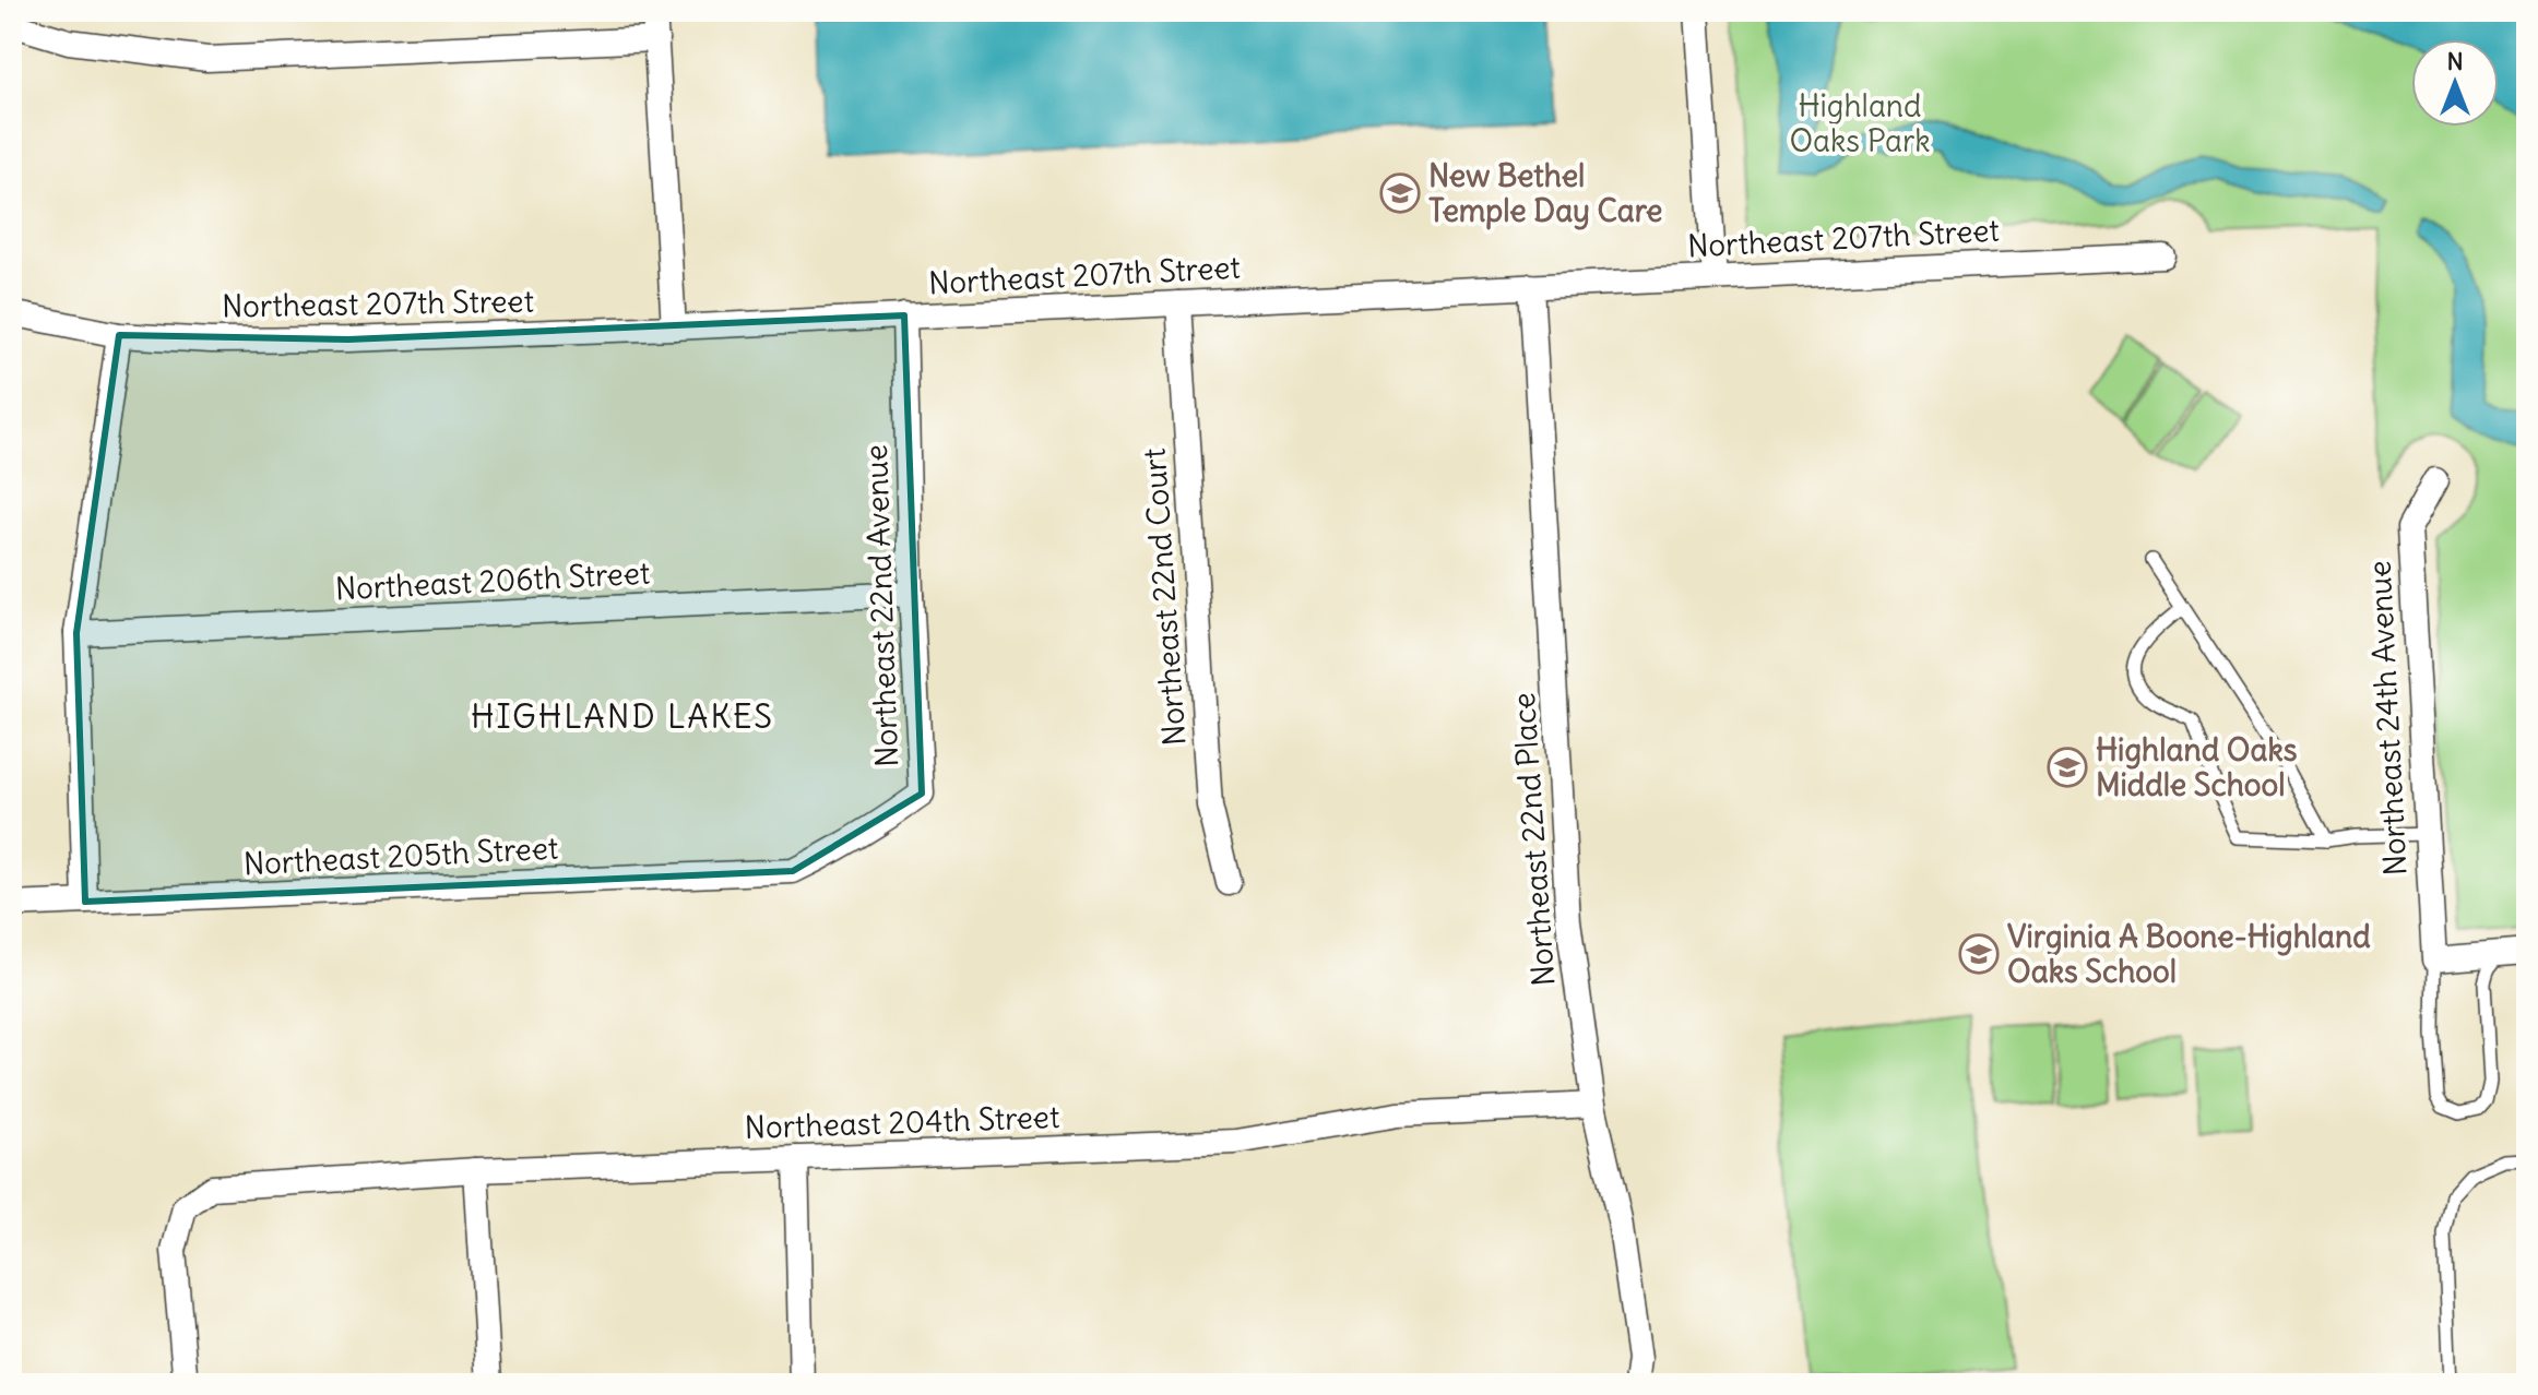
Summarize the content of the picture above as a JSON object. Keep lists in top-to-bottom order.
{
  "streets": {
    "street": [
      "Northeast 207th Street",
      "Northeast 206th Street",
      "Northeast 22nd Court",
      "Northeast 22nd Avenue",
      "Northeast 24th Avenue",
      "Northeast 22nd Place",
      "Northeast 205th Street",
      "Northeast 204th Street"
    ]
  },
  "crossings": [
    ["Northeast 207th Street", "Northeast 22nd Court"],
    ["Northeast 207th Street", "Northeast 22nd Avenue"],
    ["Northeast 207th Street", "Northeast 22nd Place"],
    ["Northeast 206th Street", "Northeast 22nd Avenue"],
    ["Northeast 22nd Avenue", "Northeast 205th Street"],
    ["Northeast 22nd Place", "Northeast 204th Street"]
  ],
  "districts": ["HIGHLAND LAKES"],
  "parks": ["Highland Oaks Park"],
  "places": {
    "school or university": ["New Bethel Temple Day Care", "Highland Oaks Middle School", "Virginia A Boone-Highland Oaks School"]
  },
  "north": "top"
}
